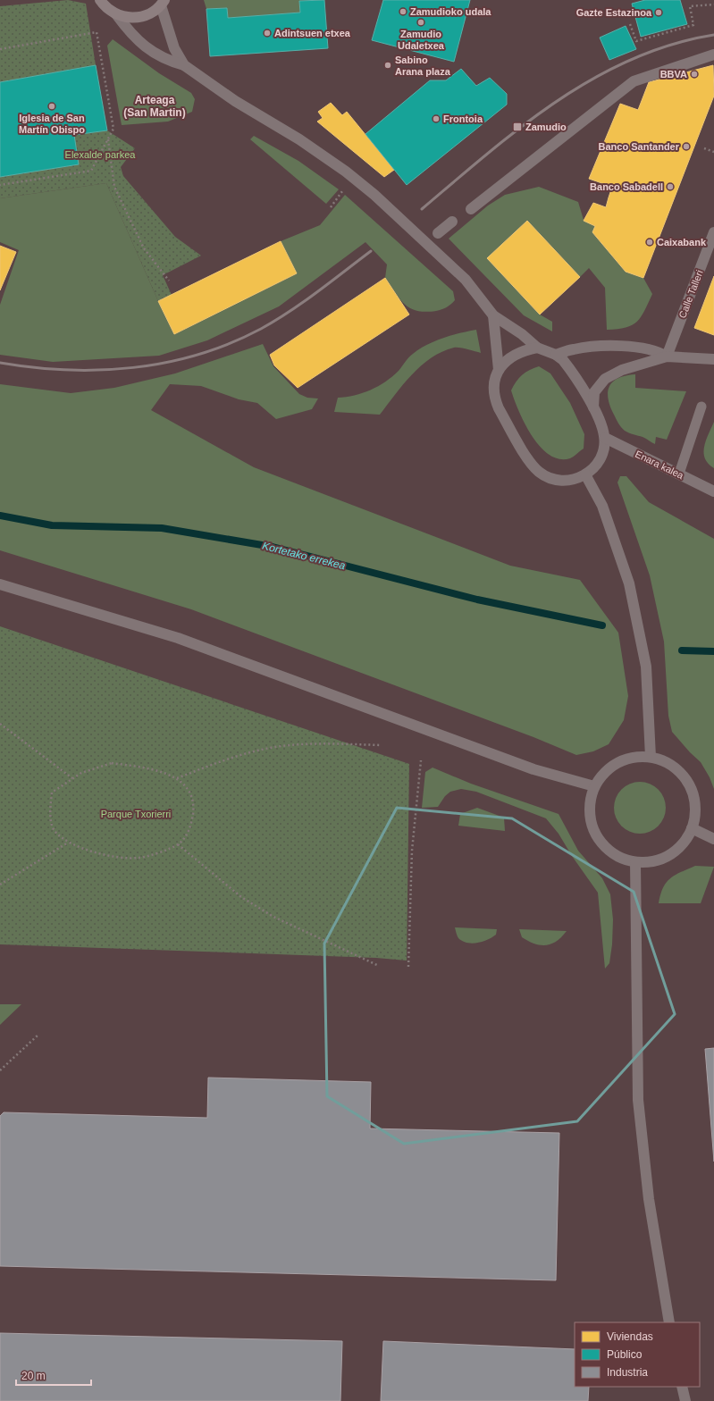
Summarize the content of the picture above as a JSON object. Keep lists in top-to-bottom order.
{
  "streets": {
    "street": ["Calle Talleri", "Enara kalea"]
  },
  "districts": ["Arteaga (San Martin)"],
  "water": ["Kortetako errekea"],
  "parks": ["Elexalde parkea", "Parque Txorierri"],
  "places": {
    "other": [
      "Zamudioko udala",
      "Gazte Estazinoa",
      "Zamudio Udaletxea",
      "Adintsuen etxea",
      "Sabino Arana plaza",
      "BBVA",
      "Iglesia de San Martín Obispo",
      "Frontoia",
      "Banco Santander",
      "Banco Sabadell",
      "Caixabank"
    ],
    "transit": ["Zamudio"]
  },
  "legend": ["Viviendas", "Público", "Industria"],
  "scale_bar": "20 m"
}
